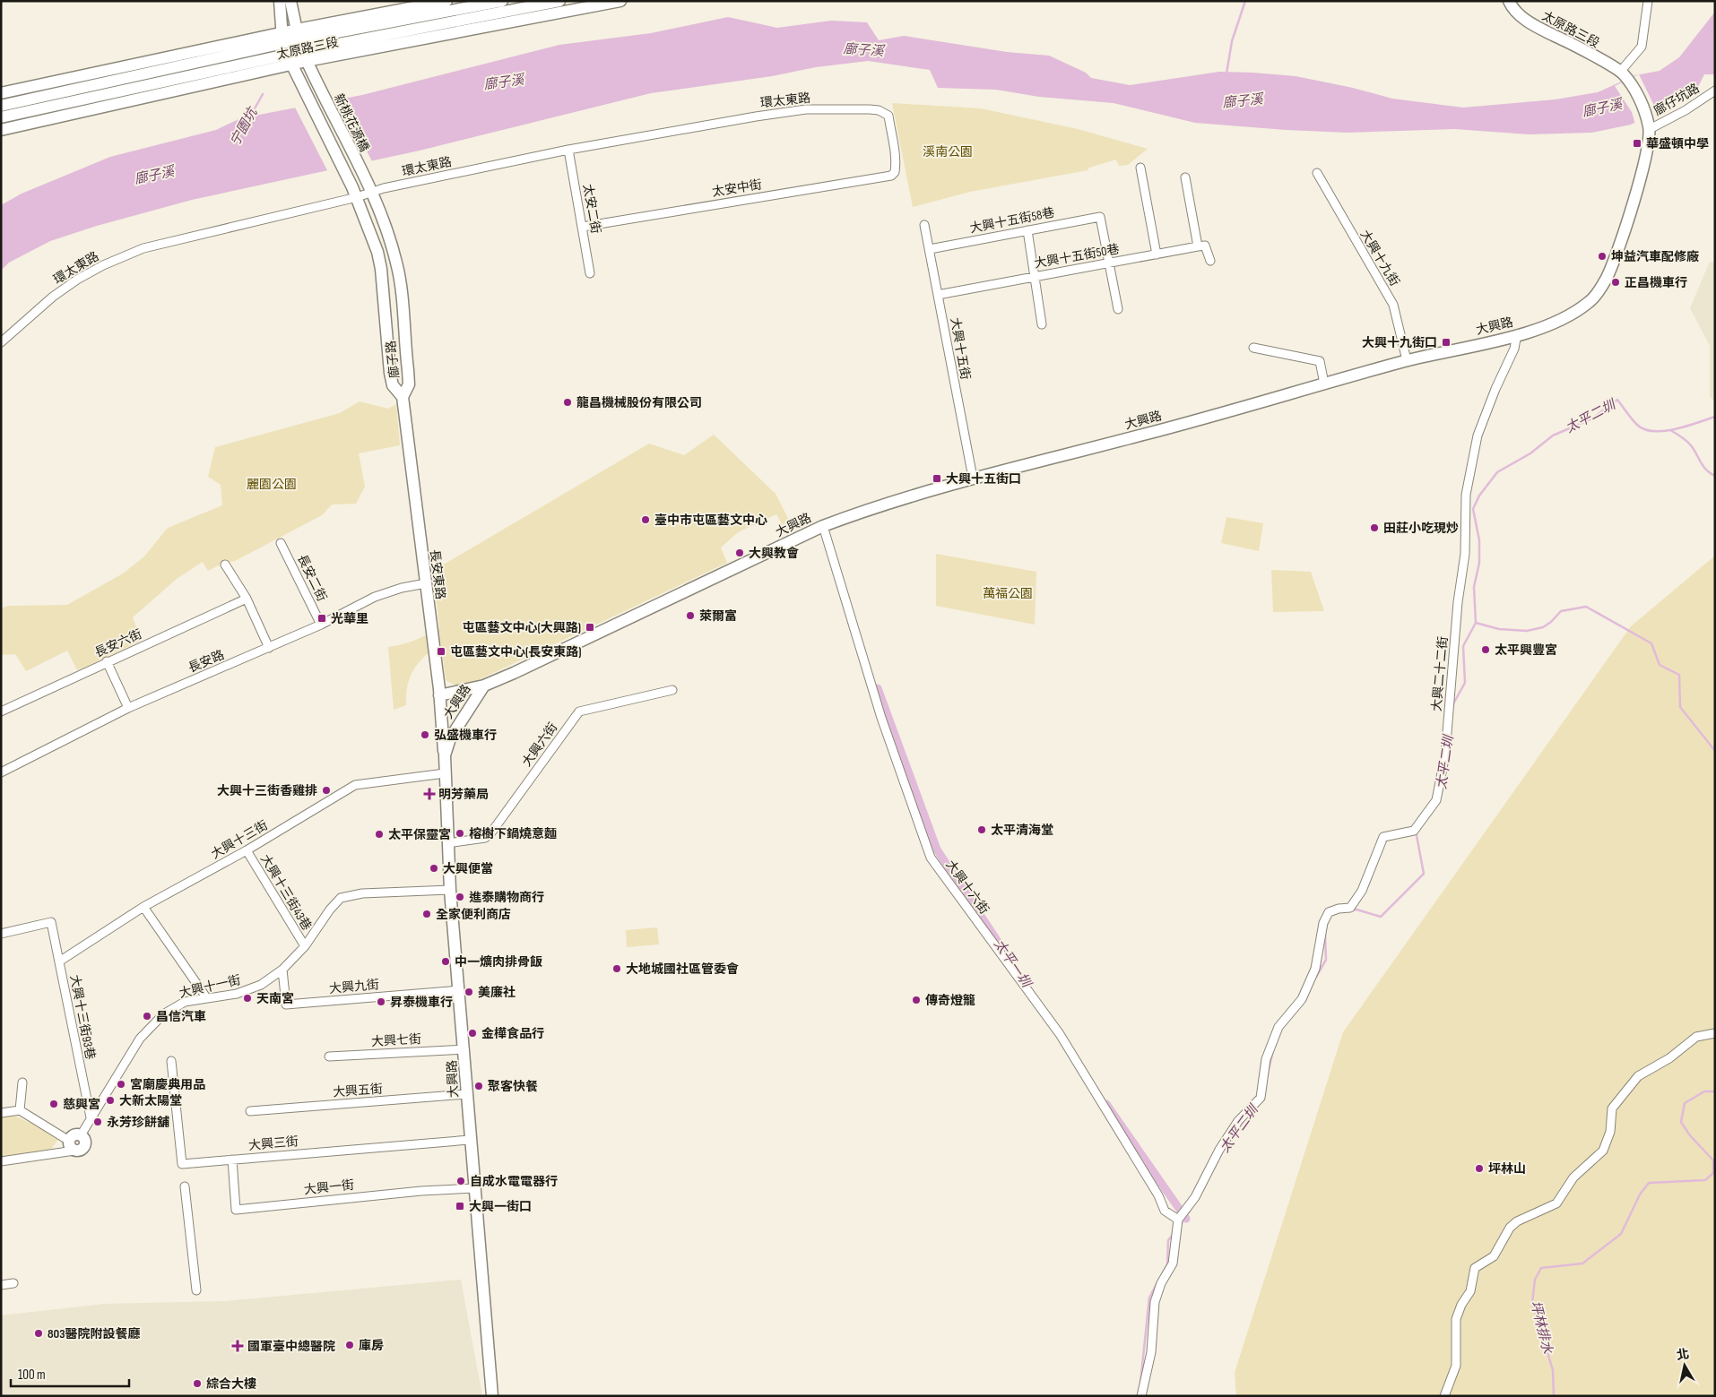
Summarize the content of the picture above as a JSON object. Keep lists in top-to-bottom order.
{
  "streets": {
    "main road": [
      "太原路三段",
      "新桃花源橋",
      "大興路",
      "廍子路",
      "長安東路"
    ],
    "street": [
      "廍仔坑路",
      "環太東路",
      "太安中街",
      "太安二街",
      "大興十五街58巷",
      "大興十五街50巷",
      "大興十九街",
      "大興十五街",
      "長安二街",
      "長安六街",
      "長安路",
      "大興二十二街",
      "大興六街",
      "大興十三街",
      "大興十六街",
      "大興十三街43巷",
      "大興十一街",
      "大興九街",
      "大興十三街93巷",
      "大興七街",
      "大興五街",
      "大興三街",
      "大興一街"
    ]
  },
  "crossings": [
    ["太原路三段", "新桃花源橋"],
    ["廍仔坑路", "大興路"],
    ["環太東路", "新桃花源橋"],
    ["環太東路", "太安中街"],
    ["環太東路", "太安二街"],
    ["環太東路", "廍子路"],
    ["新桃花源橋", "廍子路"],
    ["太安中街", "太安二街"],
    ["大興十五街58巷", "大興十五街50巷"],
    ["大興十五街58巷", "大興十五街"],
    ["大興十五街50巷", "大興十五街"],
    ["大興十九街", "大興路"],
    ["大興路", "大興十五街"],
    ["大興路", "長安東路"],
    ["大興路", "大興二十二街"],
    ["大興路", "大興六街"],
    ["大興路", "大興十三街"],
    ["大興路", "大興十六街"],
    ["大興路", "大興十一街"],
    ["大興路", "大興九街"],
    ["大興路", "大興七街"],
    ["大興路", "大興五街"],
    ["大興路", "大興三街"],
    ["大興路", "大興一街"],
    ["廍子路", "長安東路"],
    ["長安東路", "長安路"],
    ["長安二街", "長安路"],
    ["大興二十二街", "大興十六街"],
    ["大興十三街", "大興十三街43巷"],
    ["大興十三街", "大興十三街93巷"],
    ["大興十三街43巷", "大興十一街"],
    ["大興十一街", "大興九街"],
    ["大興十一街", "大興十三街93巷"],
    ["大興三街", "大興一街"]
  ],
  "water": [
    "廍子溪",
    "宁園坑",
    "太平二圳",
    "太平一圳",
    "坪林排水"
  ],
  "parks": ["溪南公園", "麗園公園", "萬福公園"],
  "places": {
    "transit": [
      "華盛頓中學",
      "大興十九街口",
      "大興十五街口",
      "光華里",
      "屯區藝文中心(大興路)",
      "屯區藝文中心(長安東路)",
      "大興一街口"
    ],
    "other": [
      "坤益汽車配修廠",
      "正昌機車行",
      "龍昌機械股份有限公司",
      "臺中市屯區藝文中心",
      "田莊小吃現炒",
      "大興教會",
      "萊爾富",
      "太平興豐宮",
      "弘盛機車行",
      "大興十三街香雞排",
      "太平清海堂",
      "榕樹下鍋燒意麵",
      "太平保靈宮",
      "大興便當",
      "進泰購物商行",
      "全家便利商店",
      "中一爌肉排骨飯",
      "大地城國社區管委會",
      "美廉社",
      "天南宮",
      "傳奇燈籠",
      "昇泰機車行",
      "昌信汽車",
      "金樺食品行",
      "宮廟慶典用品",
      "聚客快餐",
      "大新太陽堂",
      "慈興宮",
      "永芳珍餅舖",
      "坪林山",
      "自成水電電器行",
      "803醫院附設餐廳",
      "庫房",
      "綜合大樓"
    ],
    "health": ["明芳藥局", "國軍臺中總醫院"]
  },
  "scale_bar": "100 m",
  "north": "top"
}
